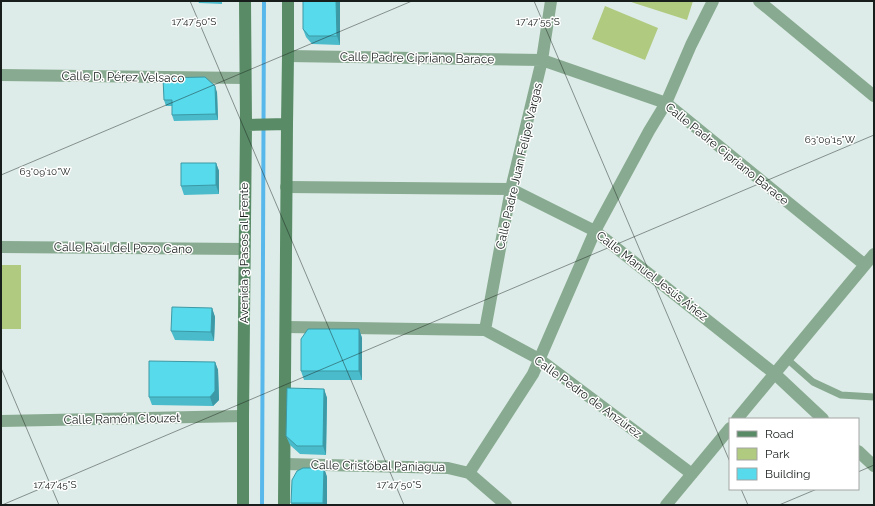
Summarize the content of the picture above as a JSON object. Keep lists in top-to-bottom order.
{
  "streets": {
    "main road": ["Avenida 3 Pasos al Frente"],
    "street": [
      "Calle Padre Cipriano Barace",
      "Calle D. Pérez Velsaco",
      "Calle Padre Juan Felipe Vargas",
      "Calle Raúl del Pozo Cano",
      "Calle Manuel Jesús Áñez",
      "Calle Pedro de Anzúrez",
      "Calle Ramón Clouzet",
      "Calle Cristóbal Paniagua"
    ]
  },
  "crossings": [
    ["Calle Padre Cipriano Barace", "Calle Padre Juan Felipe Vargas"],
    ["Calle D. Pérez Velsaco", "Avenida 3 Pasos al Frente"],
    ["Calle Padre Juan Felipe Vargas", "Calle Manuel Jesús Áñez"],
    ["Calle Padre Juan Felipe Vargas", "Calle Pedro de Anzúrez"],
    ["Calle Raúl del Pozo Cano", "Avenida 3 Pasos al Frente"],
    ["Avenida 3 Pasos al Frente", "Calle Ramón Clouzet"]
  ],
  "legend": ["Road", "Park", "Building"],
  "coordinates": [
    "17°47'50\"S",
    "17°47'55\"S",
    "63°09'15\"W",
    "63°09'10\"W",
    "17°47'45\"S"
  ]
}
